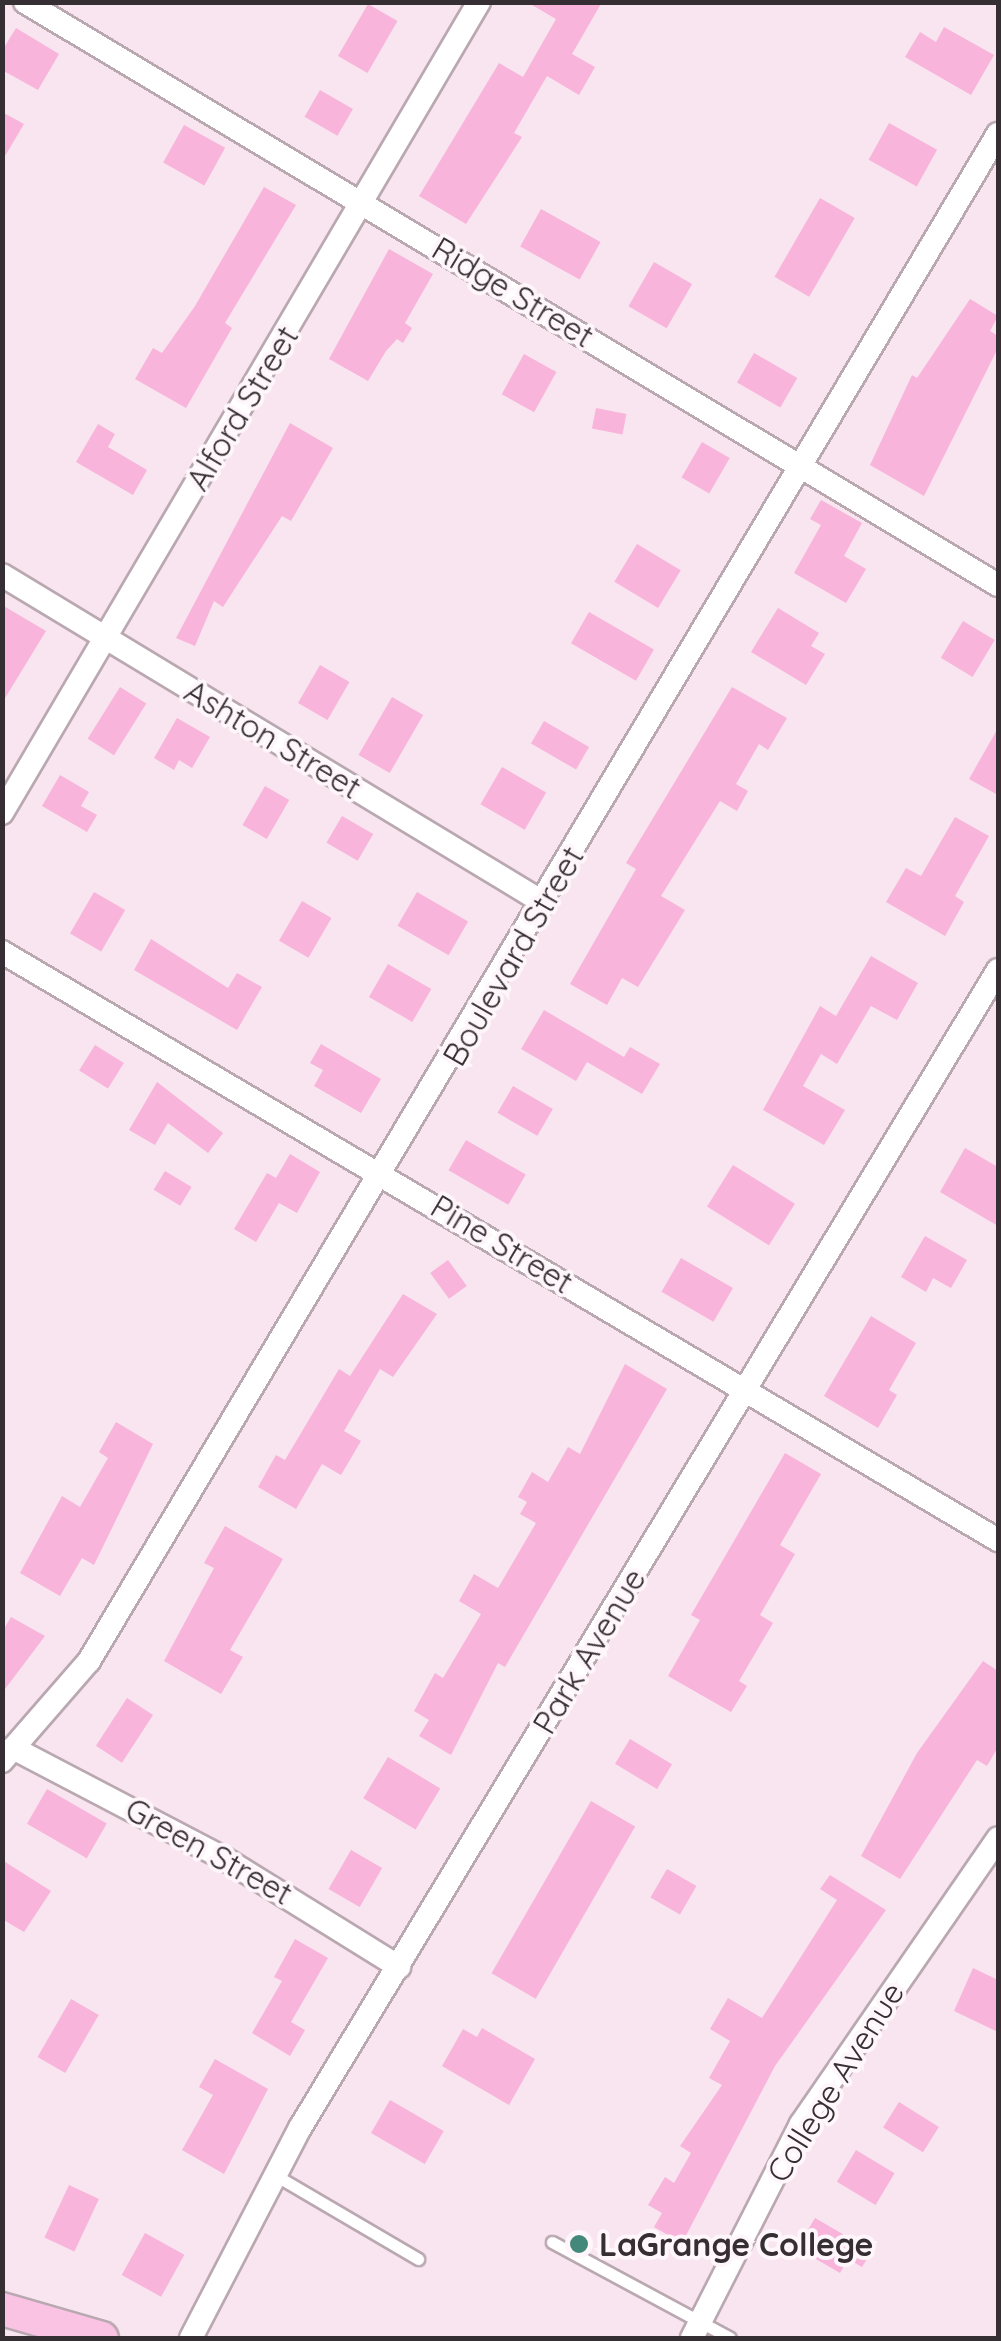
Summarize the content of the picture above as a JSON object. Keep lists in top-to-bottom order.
{
  "streets": {
    "street": [
      "Ridge Street",
      "Alford Street",
      "Ashton Street",
      "Boulevard Street",
      "Pine Street",
      "Park Avenue",
      "Green Street",
      "College Avenue"
    ]
  },
  "crossings": [
    ["Ridge Street", "Alford Street"],
    ["Ridge Street", "Boulevard Street"],
    ["Alford Street", "Ashton Street"],
    ["Ashton Street", "Boulevard Street"],
    ["Boulevard Street", "Pine Street"],
    ["Boulevard Street", "Green Street"],
    ["Pine Street", "Park Avenue"],
    ["Park Avenue", "Green Street"]
  ],
  "places": ["LaGrange College"]
}
